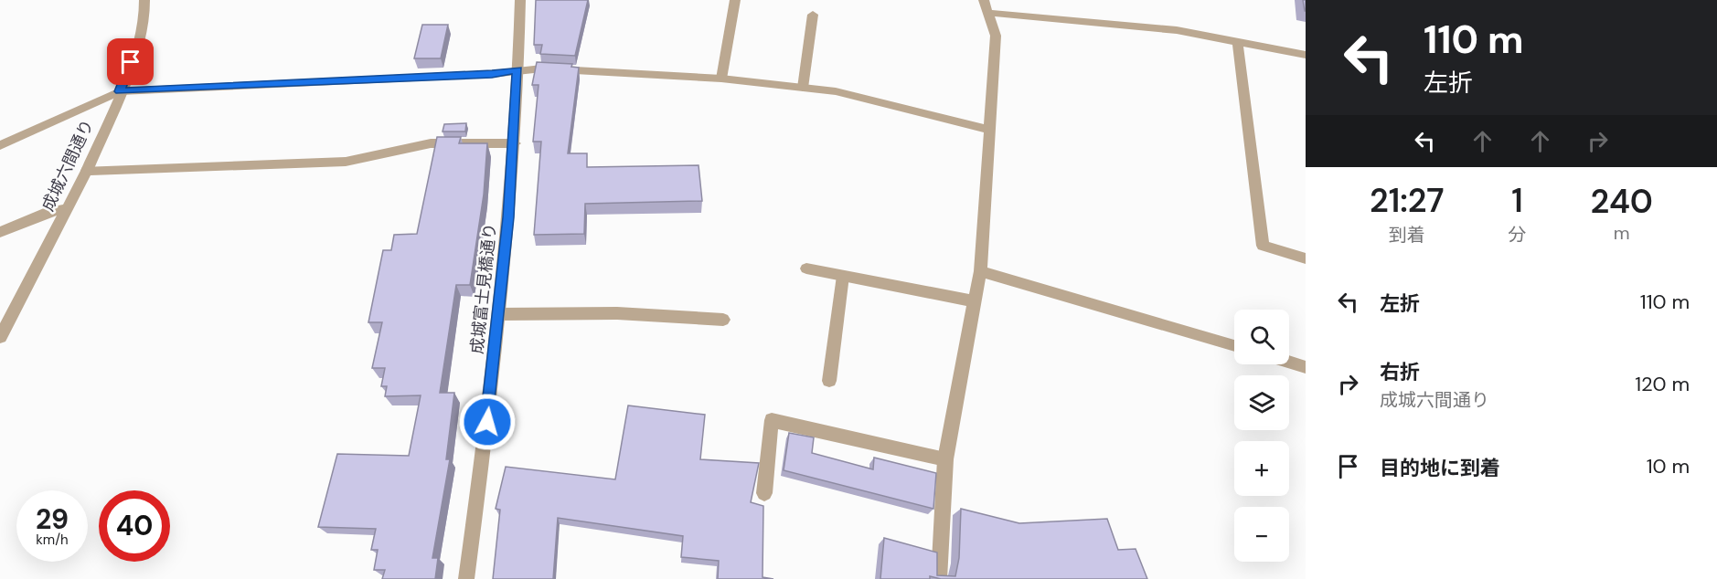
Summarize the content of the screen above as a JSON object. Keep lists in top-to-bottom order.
{
  "streets": {
    "street": ["成城六間通り", "成城富士見橋通り"]
  },
  "page": {
    "turn": ["110 m", "左折"],
    "eta": [
      "21:27",
      "到着",
      "1",
      "分",
      "240",
      "m"
    ],
    "list": [
      {
        "name": "左折",
        "value": "110 m"
      },
      {
        "name": "右折",
        "note": "成城六間通り",
        "value": "120 m"
      },
      {
        "name": "目的地に到着",
        "value": "10 m"
      }
    ],
    "map_buttons": ["+", "−"],
    "speed": "29 km/h",
    "limit": "40"
  }
}
